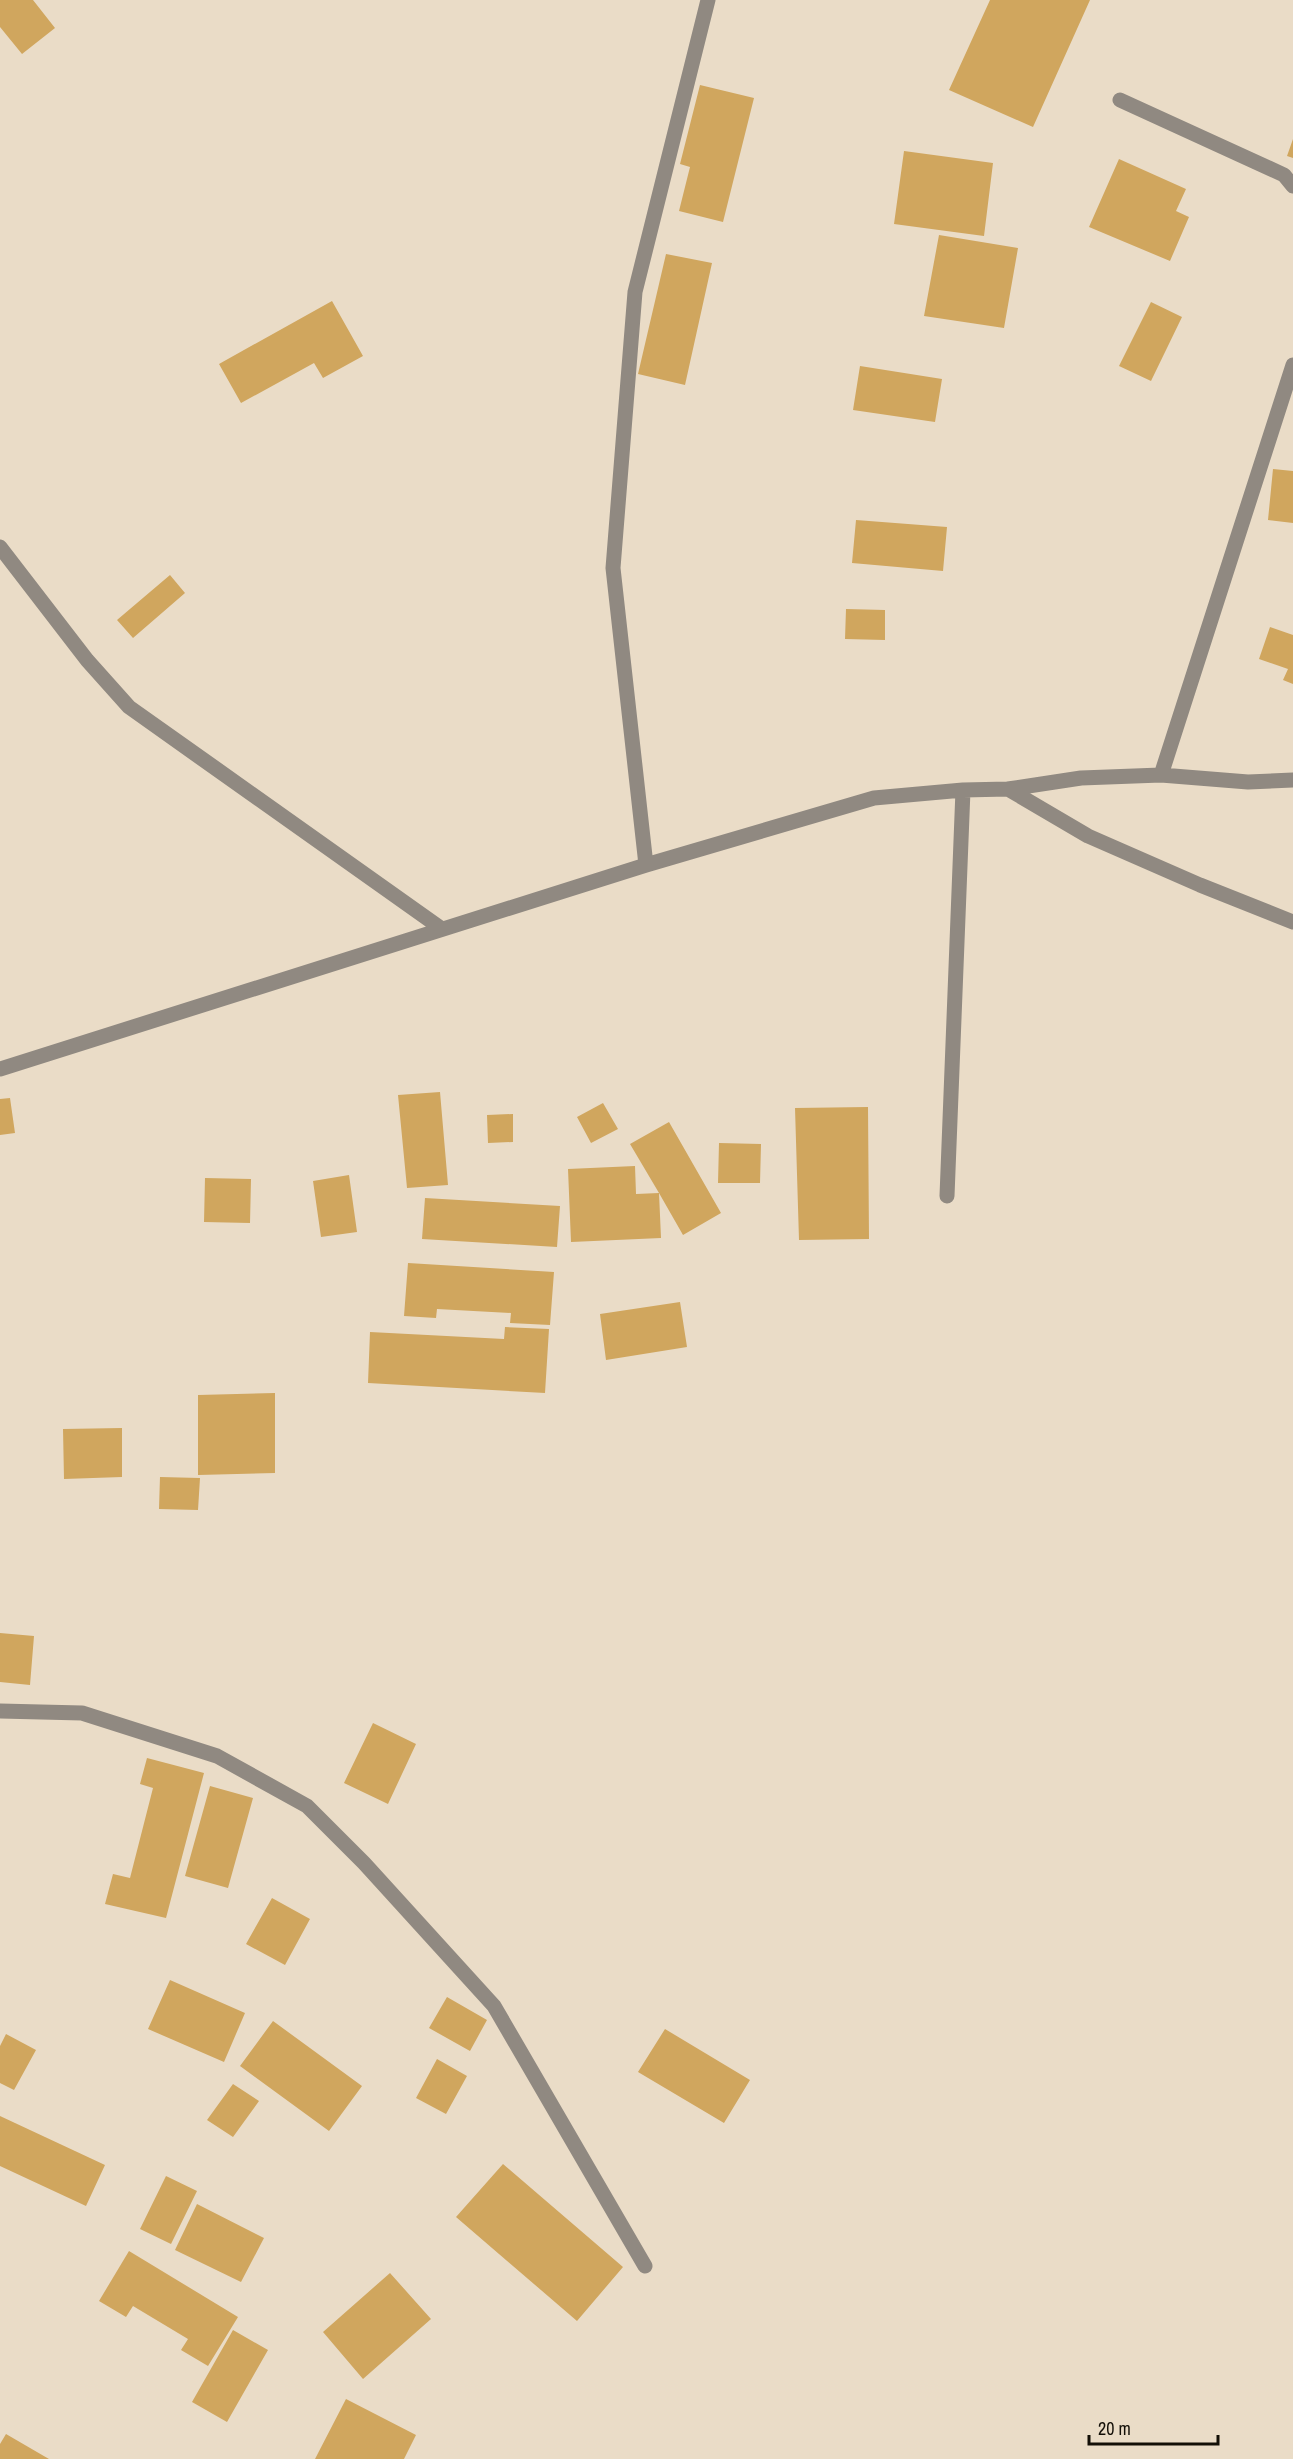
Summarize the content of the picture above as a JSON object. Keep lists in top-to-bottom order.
{
  "scale_bar": "20 m"
}
